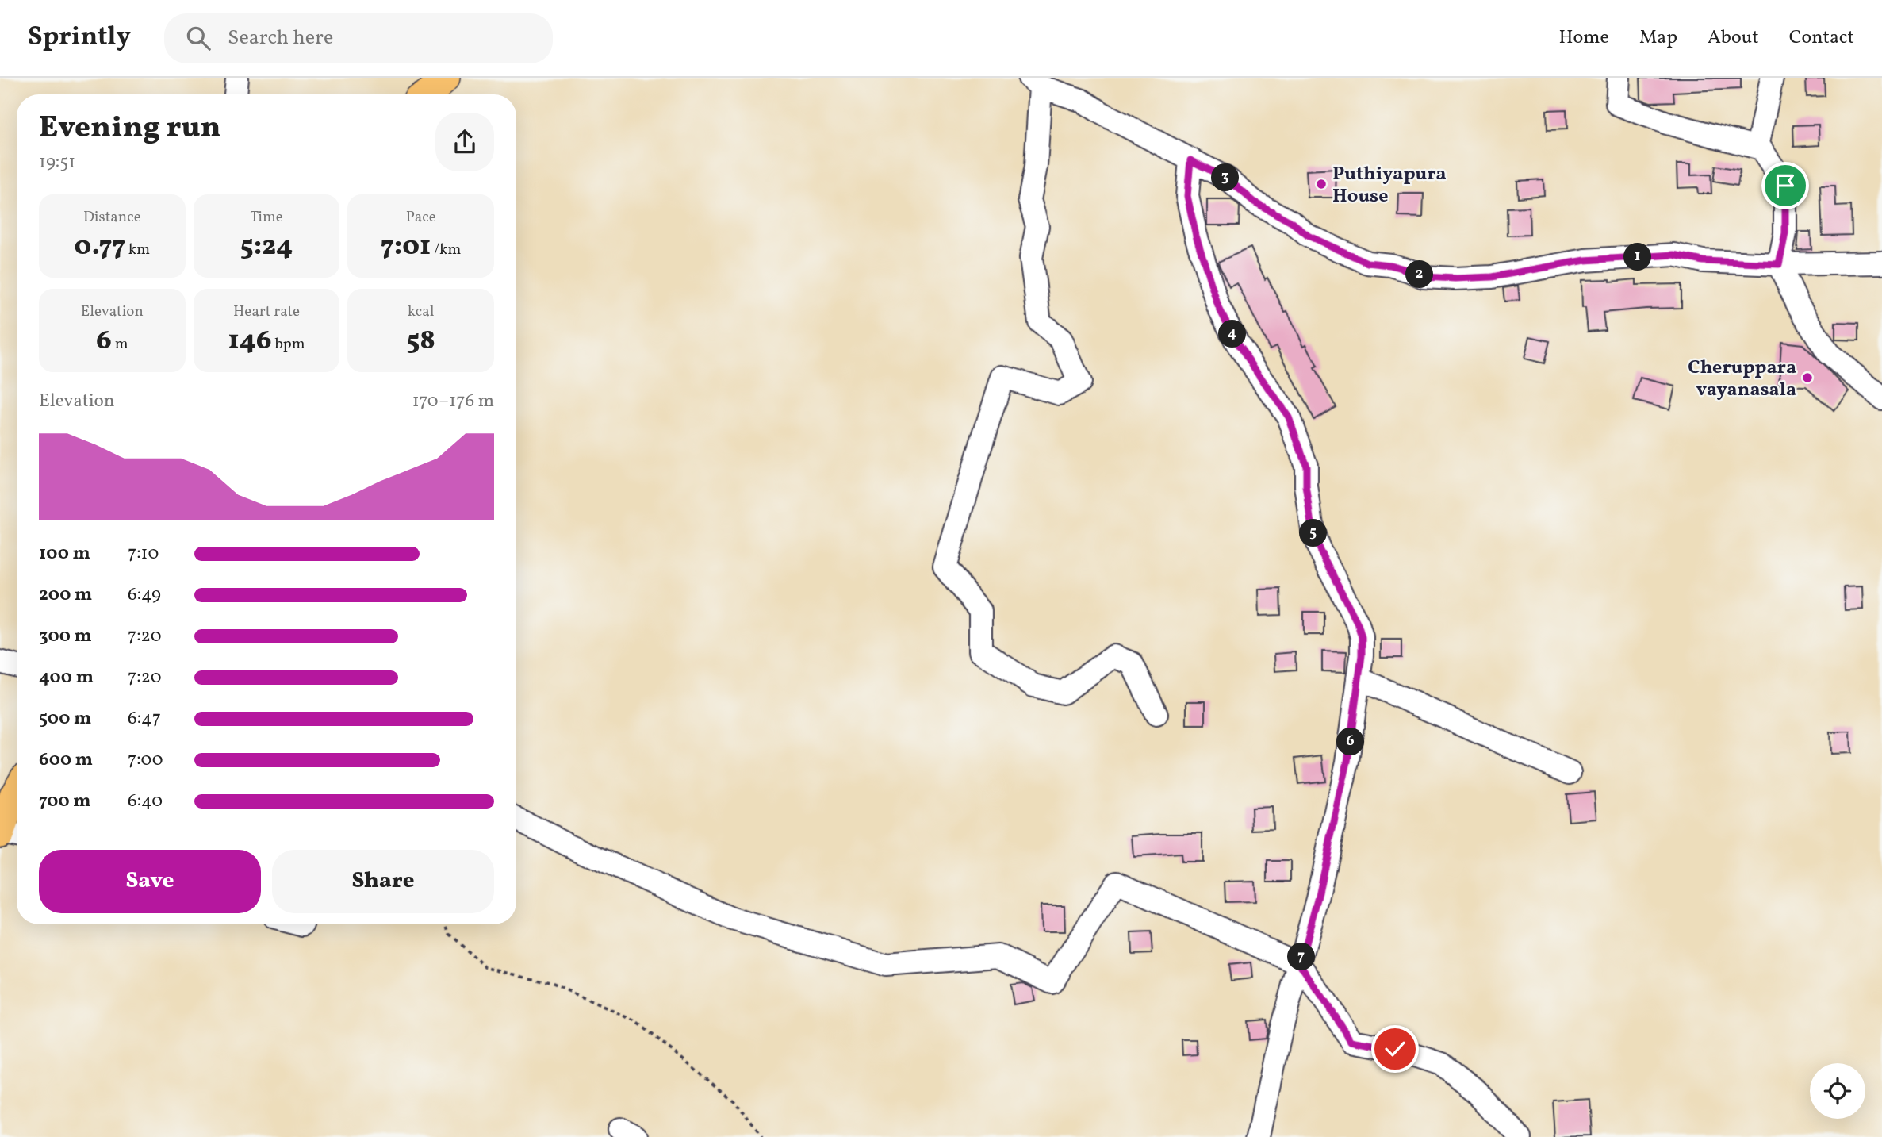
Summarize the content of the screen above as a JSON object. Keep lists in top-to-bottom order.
{
  "places": ["Puthiyapura House", "Cheruppara vayanasala"],
  "page": {
    "header": "Sprintly",
    "search": "Search here",
    "nav": [
      "Home",
      "Map",
      "About",
      "Contact"
    ],
    "heading": ["Evening run", "19:51"],
    "pins": [
      "3",
      "1",
      "2",
      "4",
      "5",
      "6",
      "7"
    ],
    "stats": [
      ["Distance", "0.77 km"],
      ["Time", "5:24"],
      ["Pace", "7:01 /km"],
      ["Elevation", "6 m"],
      ["Heart rate", "146 bpm"],
      ["kcal", "58"]
    ],
    "chart": ["Elevation", "170–176 m"],
    "list": [
      {
        "name": "100 m",
        "note": "7:10"
      },
      {
        "name": "200 m",
        "note": "6:49"
      },
      {
        "name": "300 m",
        "note": "7:20"
      },
      {
        "name": "400 m",
        "note": "7:20"
      },
      {
        "name": "500 m",
        "note": "6:47"
      },
      {
        "name": "600 m",
        "note": "7:00"
      },
      {
        "name": "700 m",
        "note": "6:40"
      }
    ],
    "buttons": ["Save", "Share"]
  }
}
